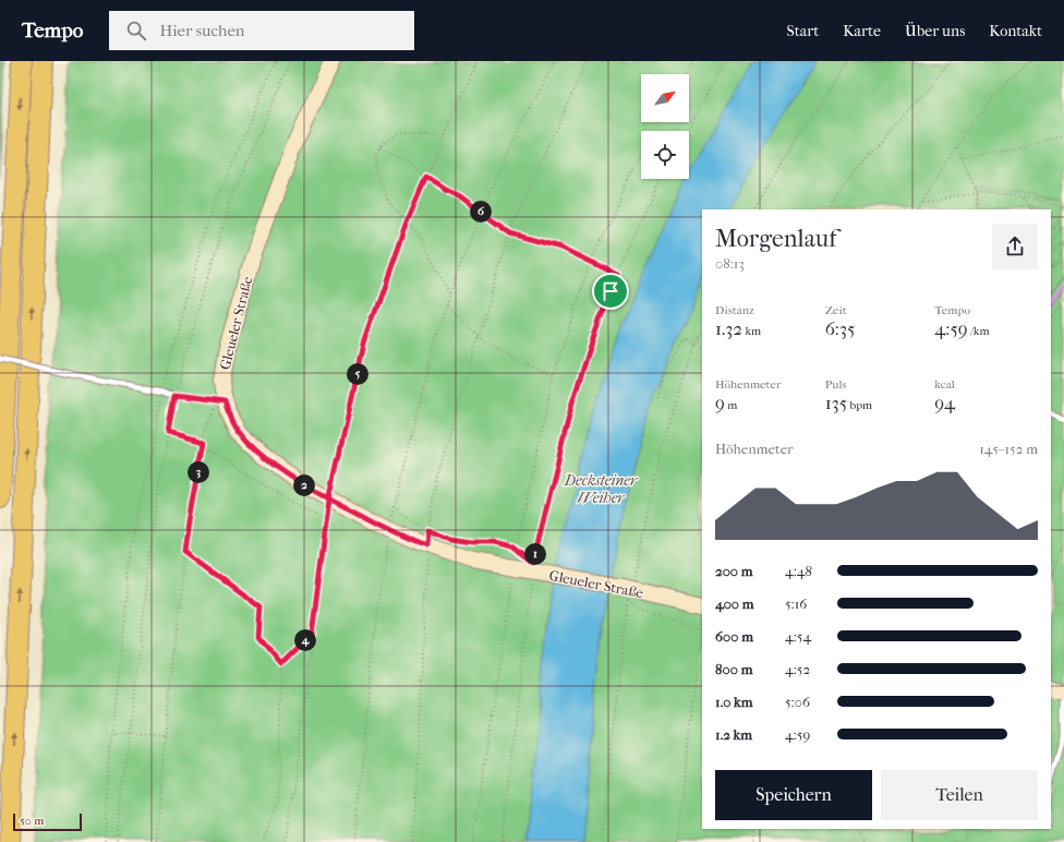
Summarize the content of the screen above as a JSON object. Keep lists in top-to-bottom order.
{
  "streets": {
    "street": ["Gleueler Straße"]
  },
  "water": ["Decksteiner Weiher"],
  "scale_bar": "50 m",
  "north": "top right",
  "page": {
    "header": "Tempo",
    "search": "Hier suchen",
    "nav": [
      "Start",
      "Karte",
      "Über uns",
      "Kontakt"
    ],
    "pins": [
      "6",
      "5",
      "3",
      "2",
      "1",
      "4"
    ],
    "heading": ["Morgenlauf", "08:13"],
    "stats": [
      ["Distanz", "1.32 km"],
      ["Zeit", "6:35"],
      ["Tempo", "4:59 /km"],
      ["Höhenmeter", "9 m"],
      ["Puls", "135 bpm"],
      ["kcal", "94"]
    ],
    "chart": ["Höhenmeter", "145–152 m"],
    "list": [
      {
        "name": "200 m",
        "note": "4:48"
      },
      {
        "name": "400 m",
        "note": "5:16"
      },
      {
        "name": "600 m",
        "note": "4:54"
      },
      {
        "name": "800 m",
        "note": "4:52"
      },
      {
        "name": "1.0 km",
        "note": "5:06"
      },
      {
        "name": "1.2 km",
        "note": "4:59"
      }
    ],
    "buttons": ["Speichern", "Teilen"],
    "scale": "50 m"
  }
}
